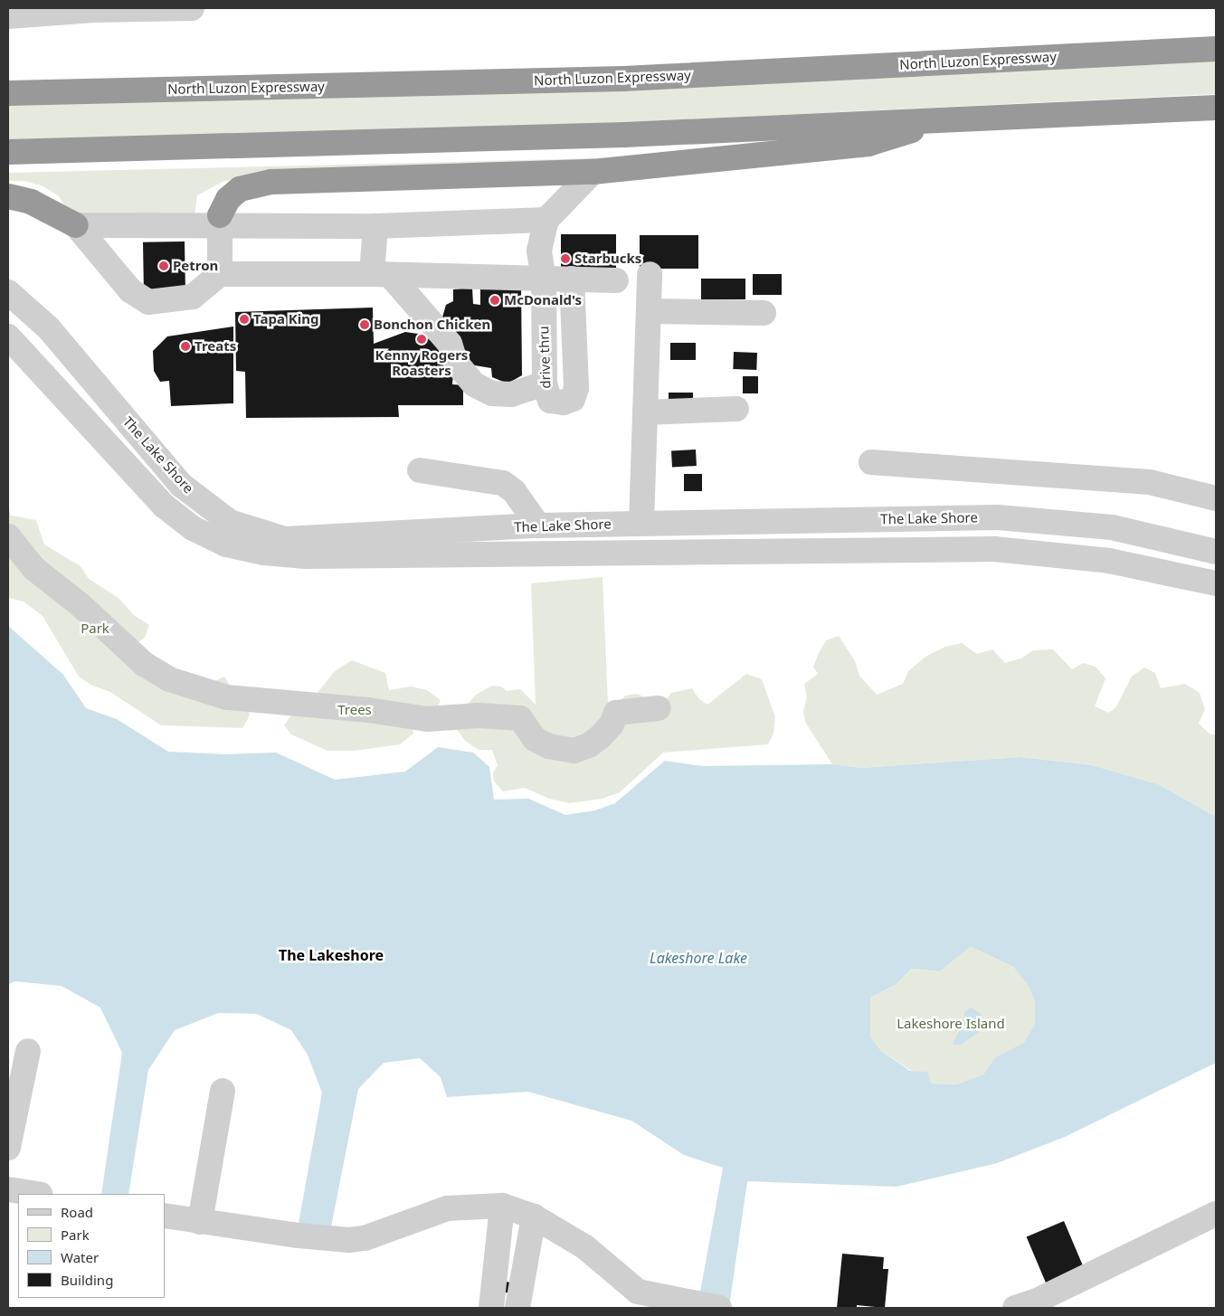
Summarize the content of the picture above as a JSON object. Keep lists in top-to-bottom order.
{
  "streets": {
    "highway": ["North Luzon Expressway"],
    "street": ["drive thru", "The Lake Shore"]
  },
  "districts": ["The Lakeshore"],
  "water": ["Lakeshore Lake"],
  "parks": ["Park", "Trees", "Lakeshore Island"],
  "places": [
    "Starbucks",
    "Petron",
    "McDonald's",
    "Tapa King",
    "Bonchon Chicken",
    "Kenny Rogers Roasters",
    "Treats"
  ],
  "legend": [
    "Road",
    "Park",
    "Water",
    "Building"
  ]
}
